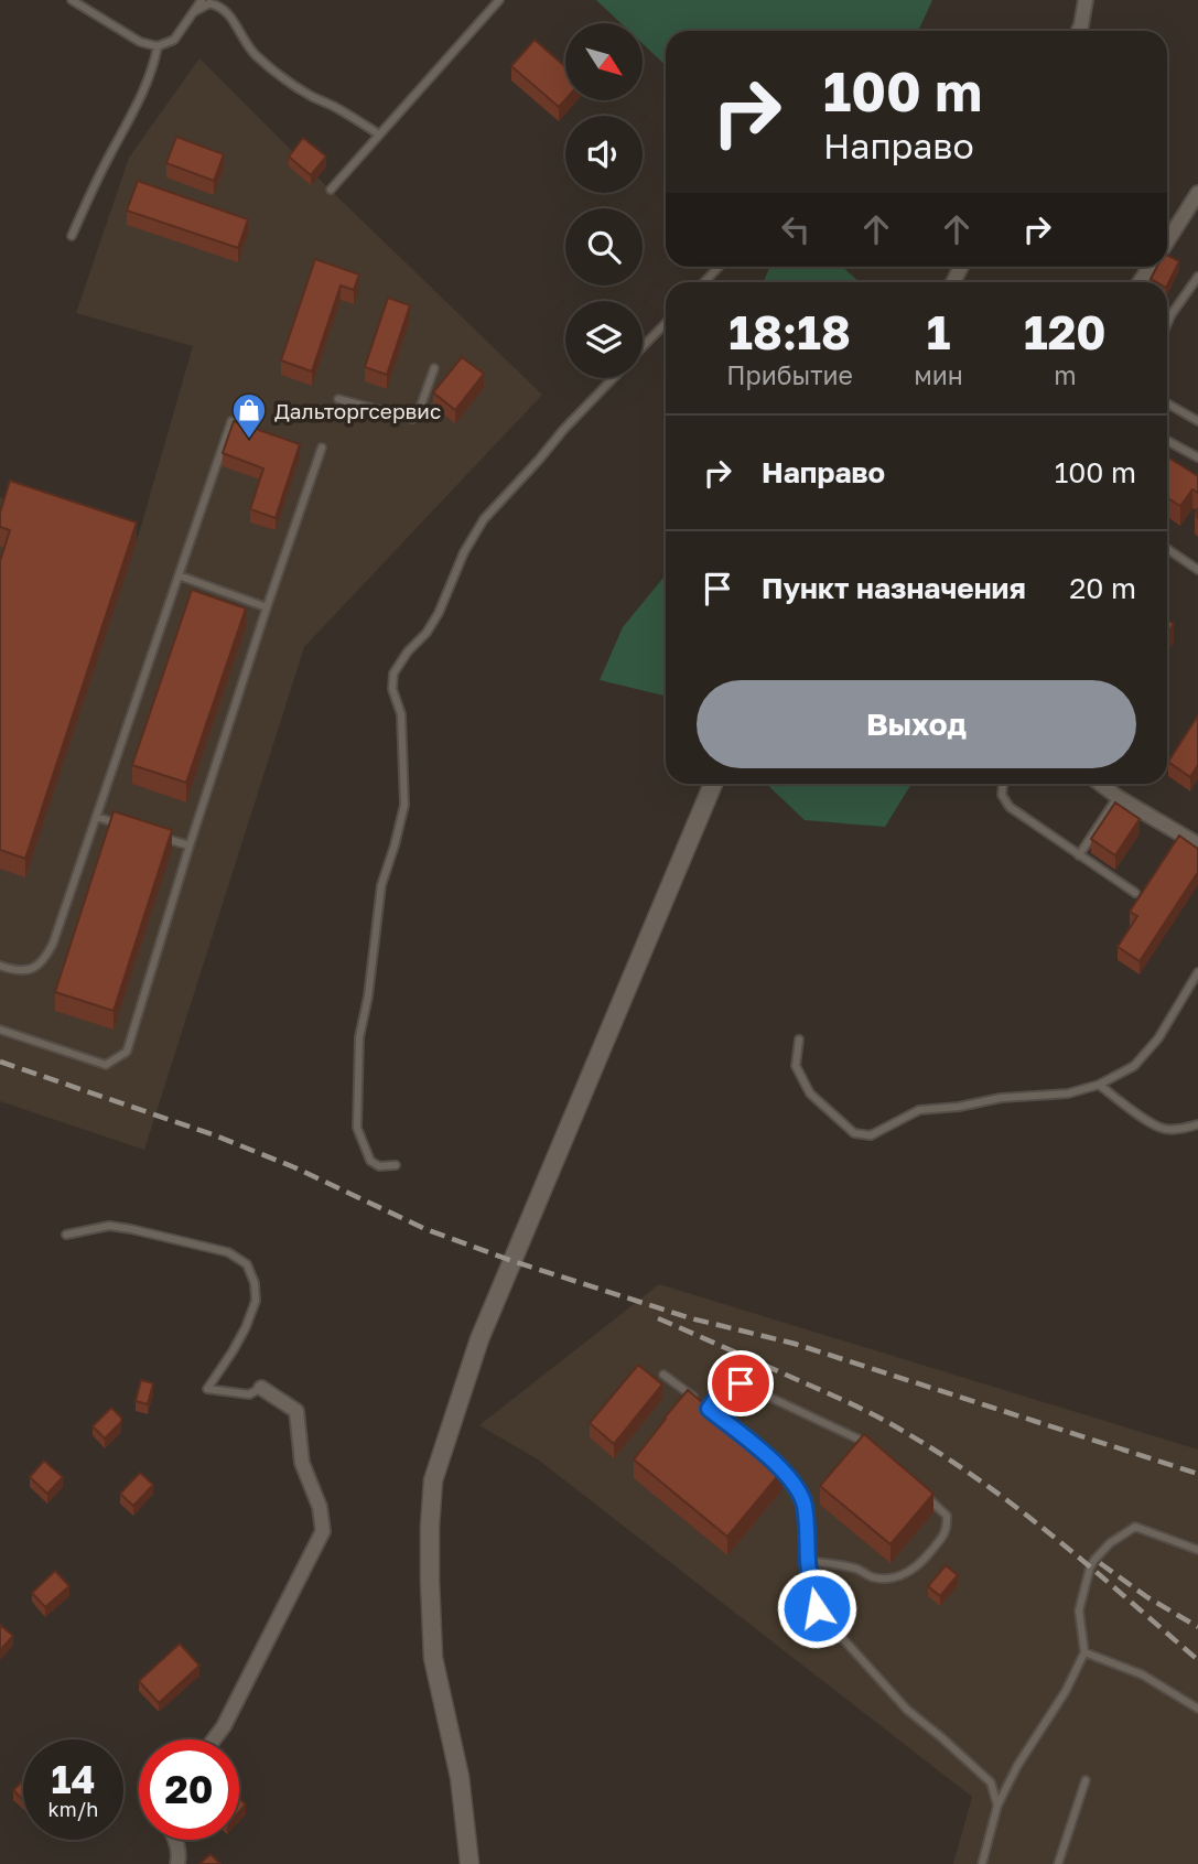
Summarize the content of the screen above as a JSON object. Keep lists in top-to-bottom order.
{
  "places": {
    "shop": ["Дальторгсервис"]
  },
  "north": "bottom right",
  "page": {
    "turn": ["100 m", "Направо"],
    "eta": [
      "18:18",
      "Прибытие",
      "1",
      "мин",
      "120",
      "m"
    ],
    "list": [
      {
        "name": "Направо",
        "value": "100 m"
      },
      {
        "name": "Пункт назначения",
        "value": "20 m"
      }
    ],
    "buttons": "Выход",
    "speed": "14 km/h",
    "limit": "20"
  }
}
